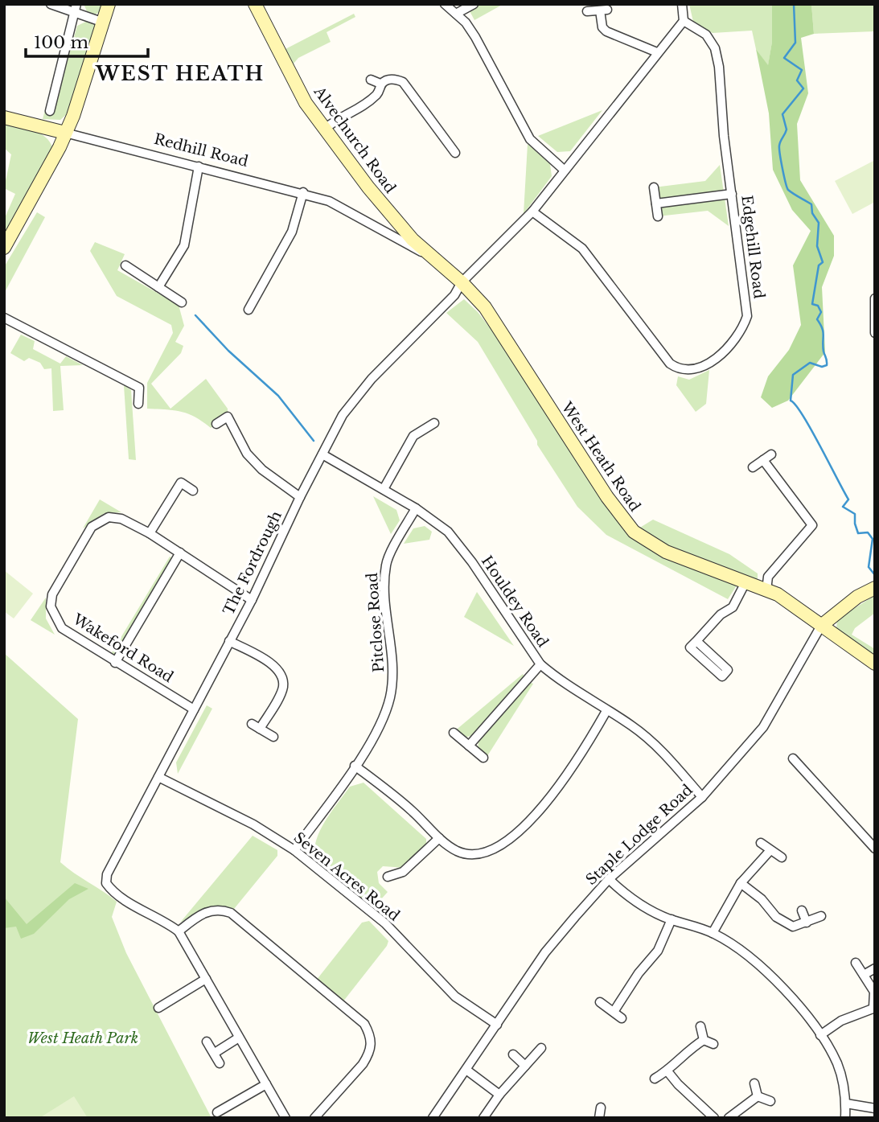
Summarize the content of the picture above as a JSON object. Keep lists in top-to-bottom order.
{
  "streets": {
    "street": [
      "Alvechurch Road",
      "Redhill Road",
      "Edgehill Road",
      "West Heath Road",
      "The Fordrough",
      "Houldey Road",
      "Pitclose Road",
      "Wakeford Road",
      "Staple Lodge Road",
      "Seven Acres Road"
    ]
  },
  "crossings": [
    ["Alvechurch Road", "Redhill Road"],
    ["Redhill Road", "West Heath Road"],
    ["Redhill Road", "The Fordrough"],
    ["Edgehill Road", "The Fordrough"],
    ["West Heath Road", "The Fordrough"],
    ["West Heath Road", "Staple Lodge Road"],
    ["The Fordrough", "Houldey Road"],
    ["The Fordrough", "Wakeford Road"],
    ["The Fordrough", "Seven Acres Road"],
    ["Houldey Road", "Pitclose Road"],
    ["Houldey Road", "Staple Lodge Road"],
    ["Pitclose Road", "Seven Acres Road"],
    ["Staple Lodge Road", "Seven Acres Road"]
  ],
  "districts": ["WEST HEATH"],
  "parks": ["West Heath Park"],
  "scale_bar": "100 m"
}
